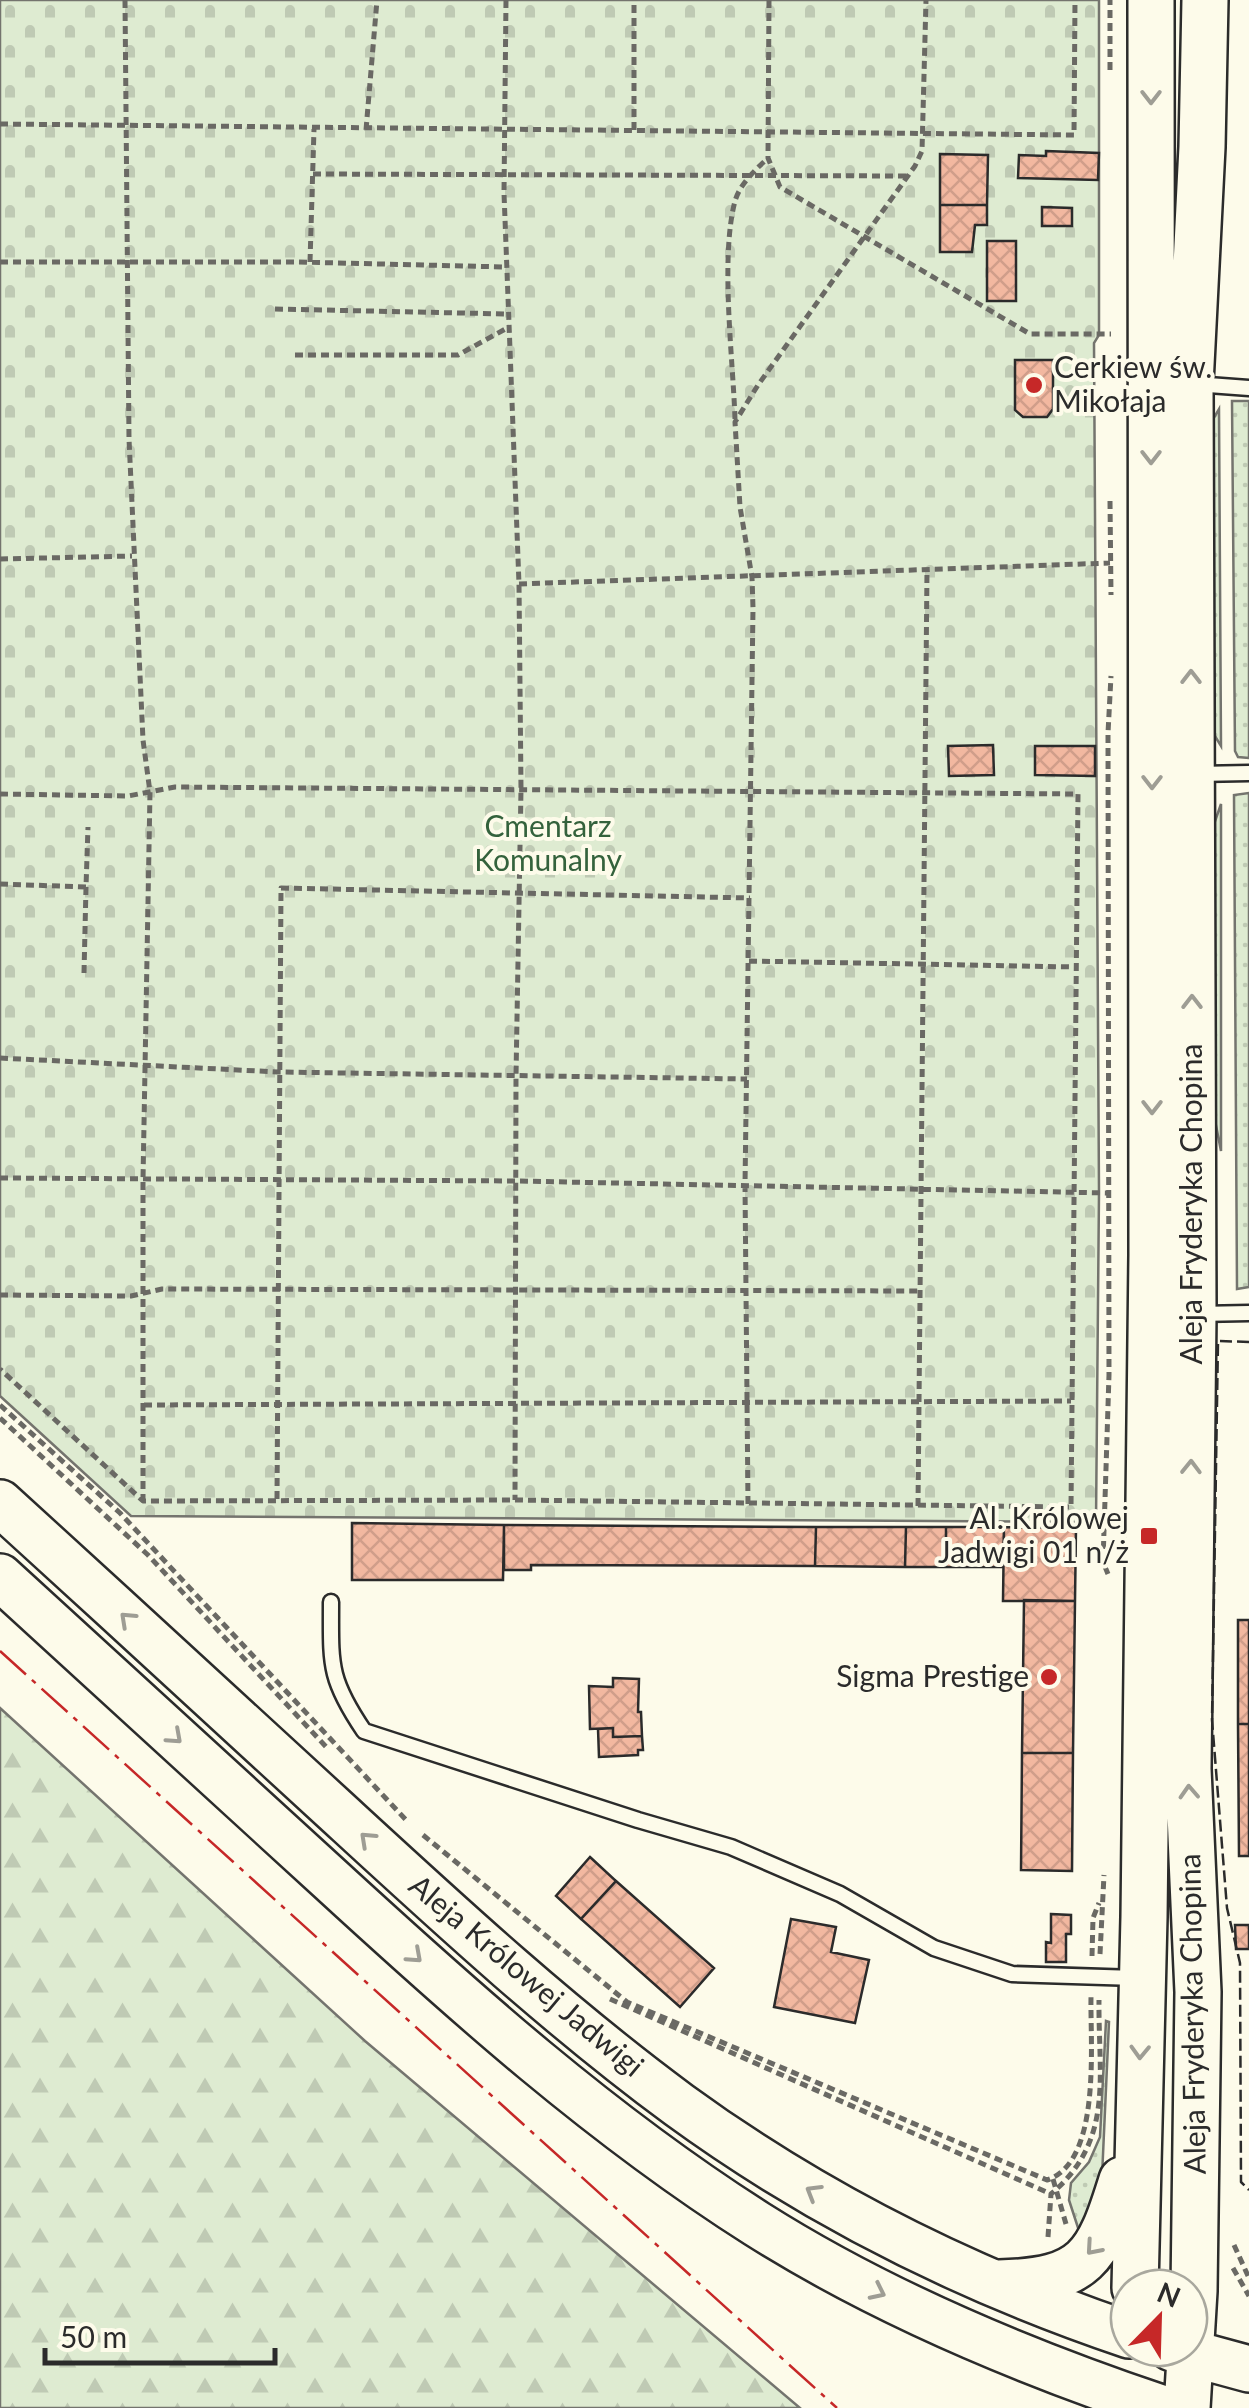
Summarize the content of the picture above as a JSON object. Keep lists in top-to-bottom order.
{
  "streets": {
    "main road": ["Aleja Fryderyka Chopina", "Aleja Królowej Jadwigi"]
  },
  "parks": ["Cmentarz Komunalny"],
  "places": {
    "other": ["Cerkiew św. Mikołaja", "Sigma Prestige"],
    "transit": ["Al. Królowej Jadwigi 01 n/ż"]
  },
  "scale_bar": "50 m",
  "north": "top right"
}
